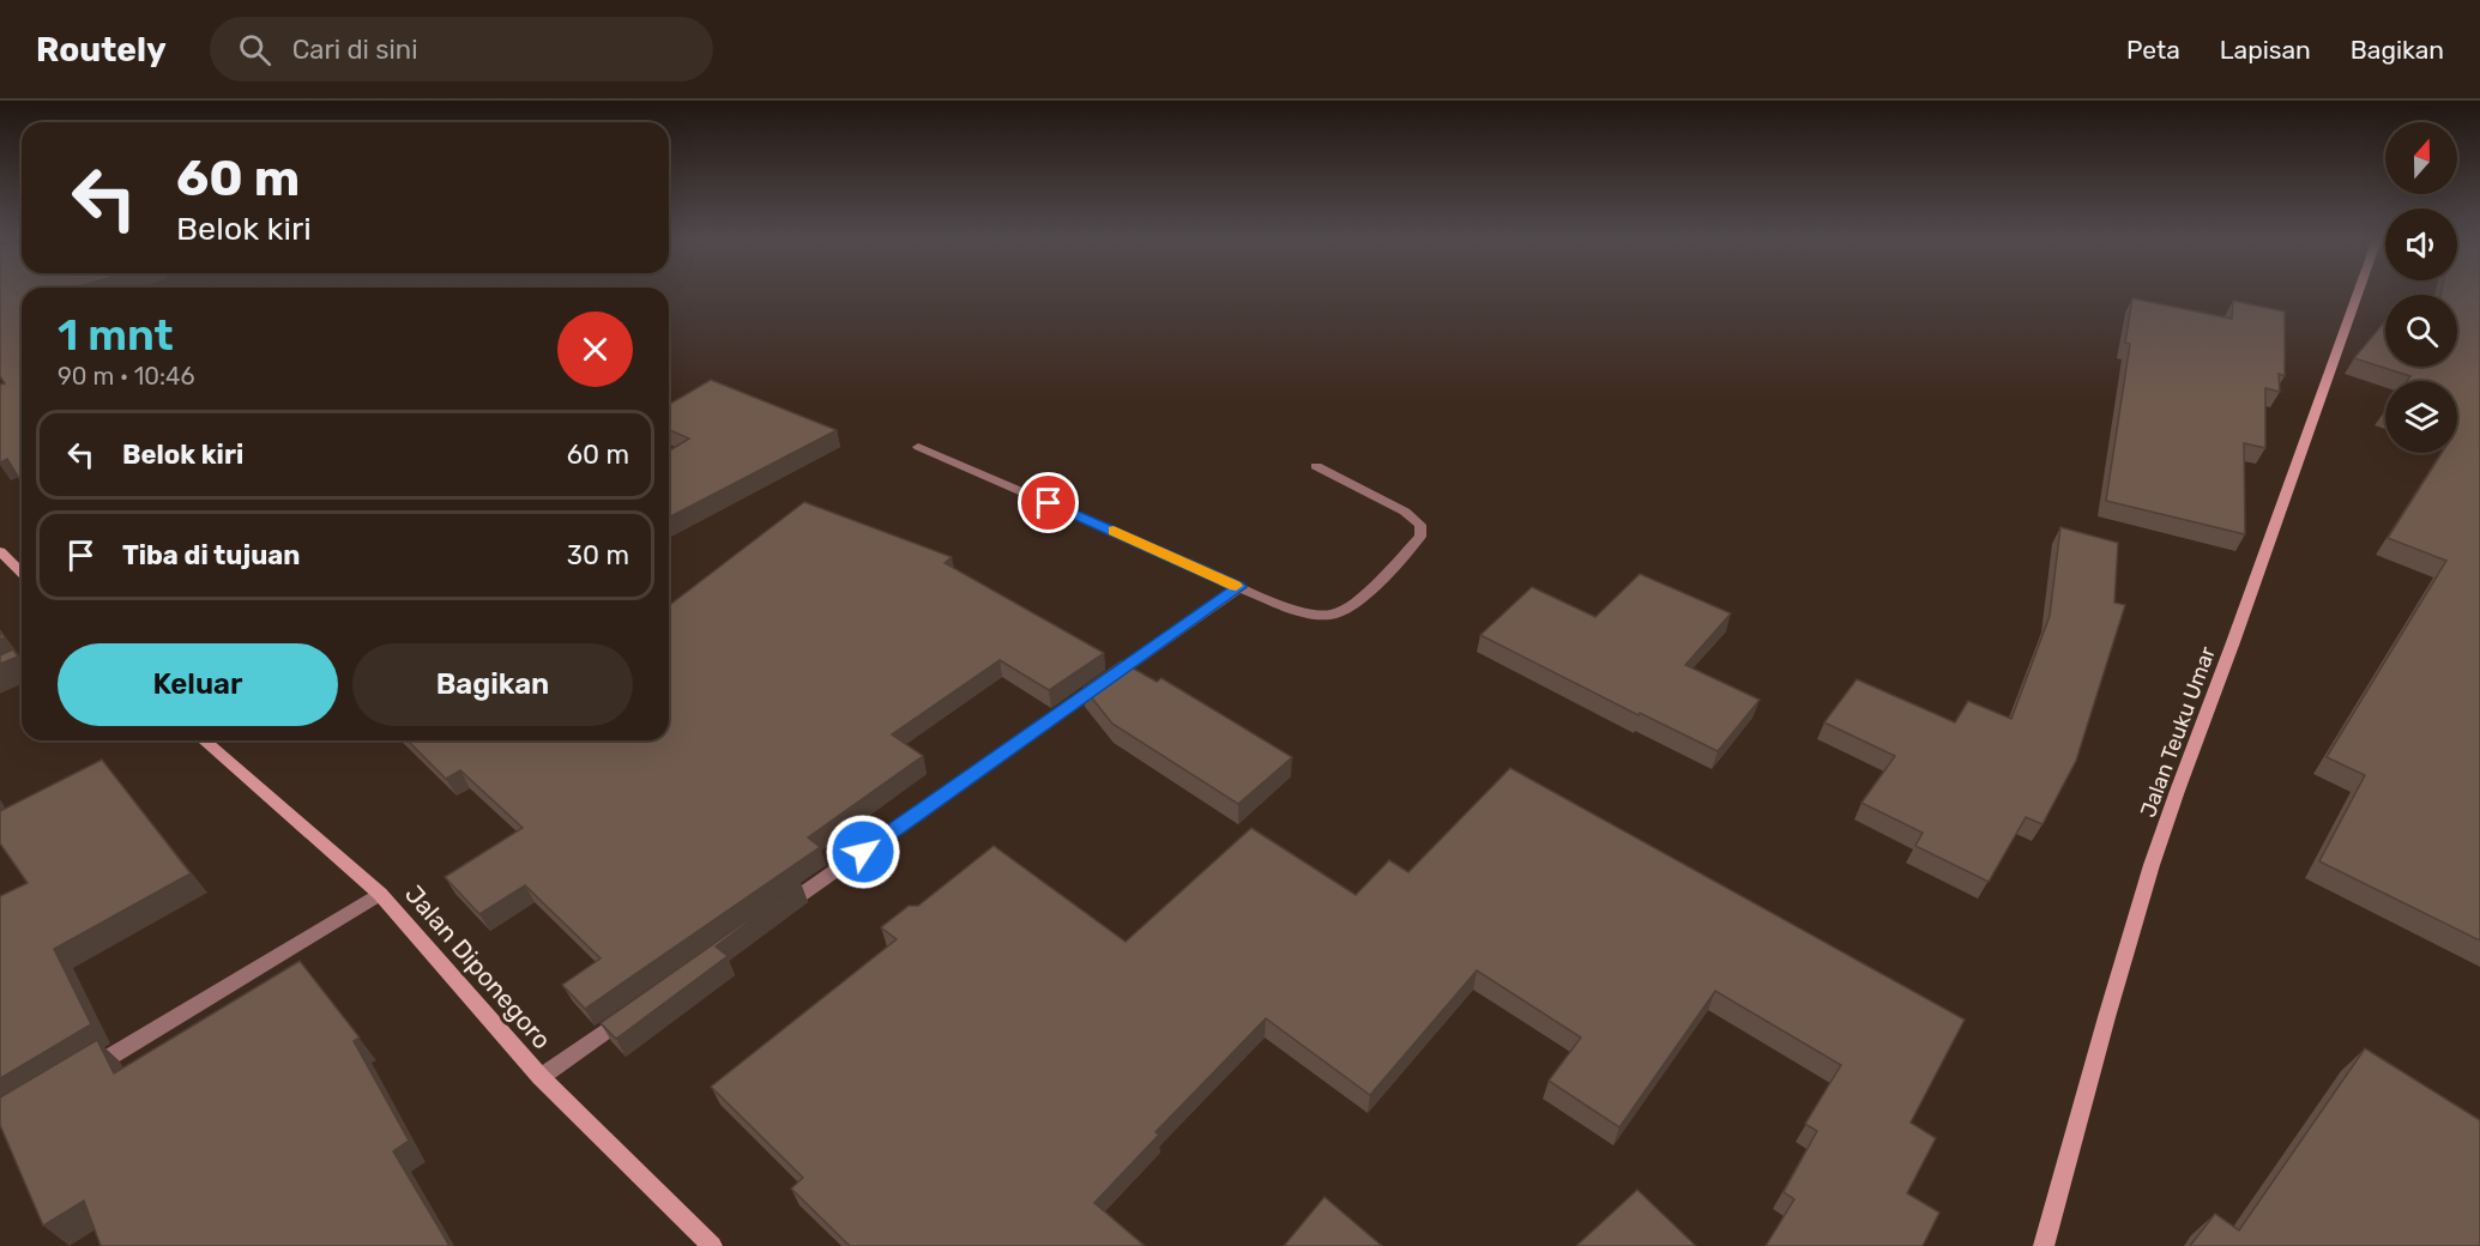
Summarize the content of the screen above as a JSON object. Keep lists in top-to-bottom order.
{
  "streets": {
    "street": ["Jalan Teuku Umar", "Jalan Diponegoro"]
  },
  "north": "top",
  "page": {
    "header": "Routely",
    "search": "Cari di sini",
    "nav": ["Peta", "Lapisan", "Bagikan"],
    "turn": ["60 m", "Belok kiri"],
    "heading": ["1 mnt", "90 m · 10:46"],
    "list": [
      {
        "name": "Belok kiri",
        "value": "60 m"
      },
      {
        "name": "Tiba di tujuan",
        "value": "30 m"
      }
    ],
    "buttons": ["Keluar", "Bagikan"]
  }
}
